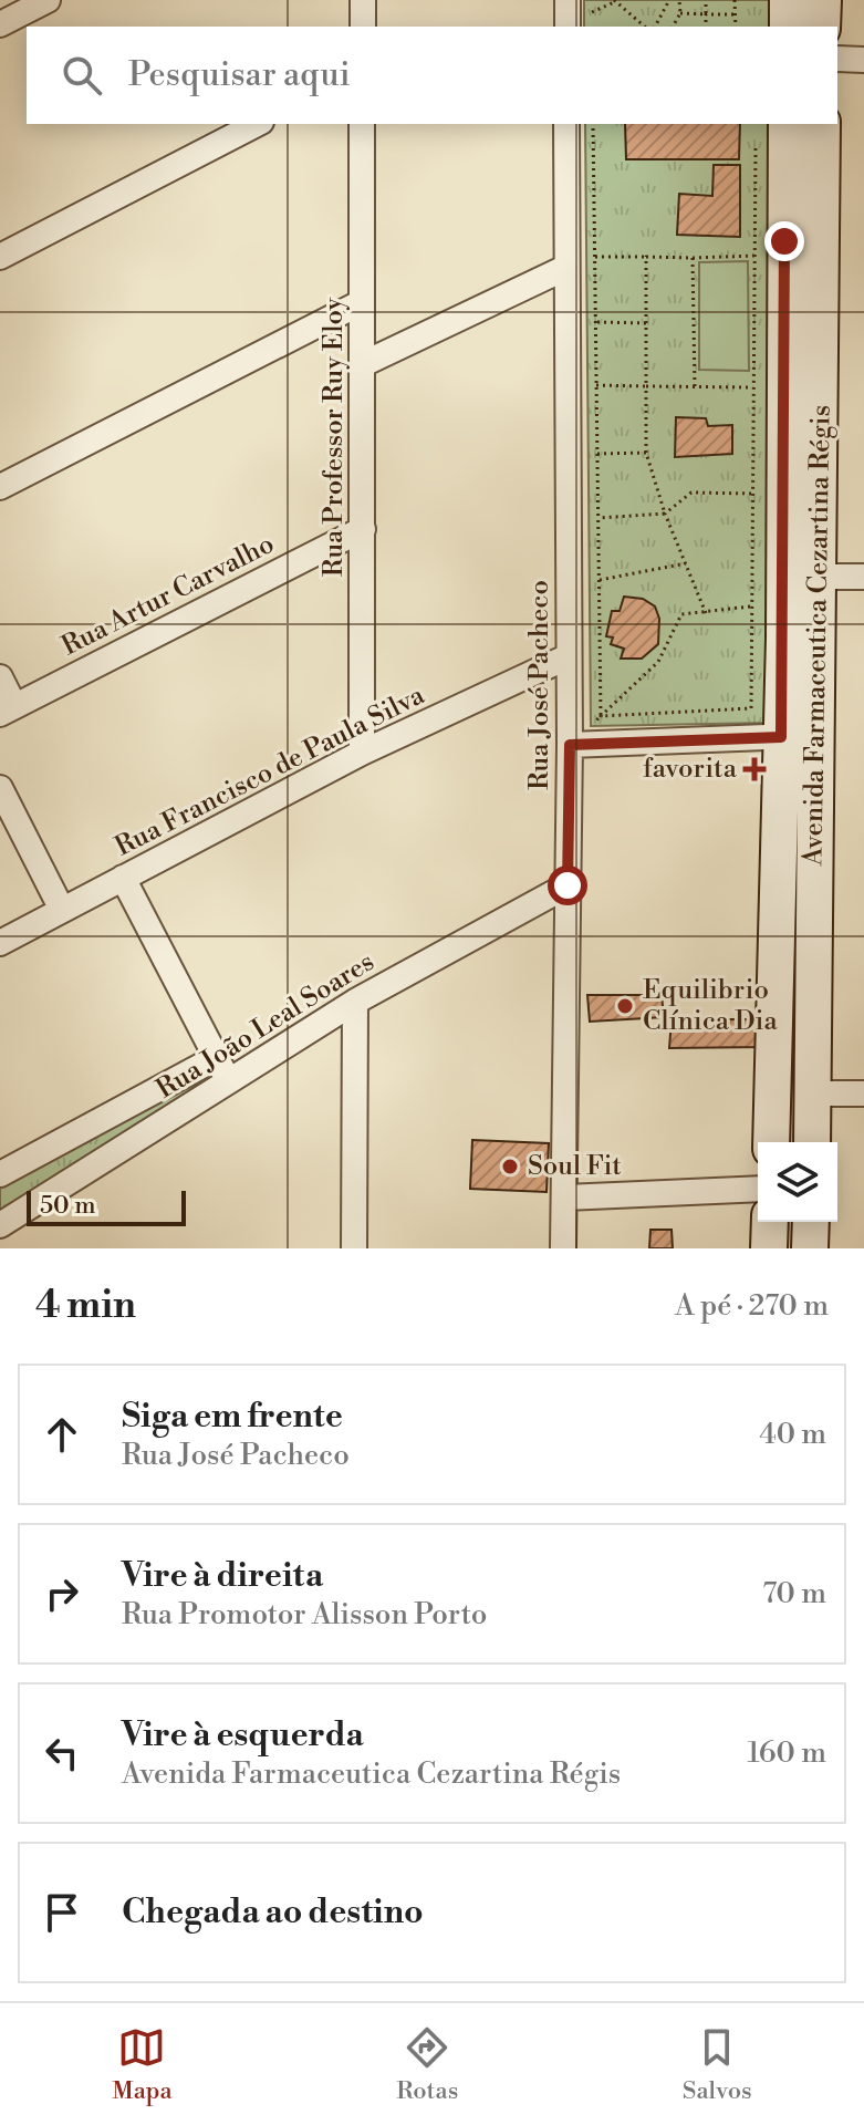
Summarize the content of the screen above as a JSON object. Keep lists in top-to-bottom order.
{
  "streets": {
    "street": [
      "Rua Professor Ruy Eloy",
      "Rua Artur Carvalho",
      "Avenida Farmaceutica Cezartina Régis",
      "Rua José Pacheco",
      "Rua Francisco de Paula Silva",
      "Rua João Leal Soares"
    ]
  },
  "crossings": [
    ["Rua Professor Ruy Eloy", "Rua Artur Carvalho"],
    ["Rua Professor Ruy Eloy", "Rua Francisco de Paula Silva"],
    ["Rua José Pacheco", "Rua Francisco de Paula Silva"],
    ["Rua José Pacheco", "Rua João Leal Soares"]
  ],
  "places": {
    "health": ["favorita"],
    "other": ["Equilibrio Clínica Dia", "Soul Fit"]
  },
  "scale_bar": "50 m",
  "page": {
    "search": "Pesquisar aqui",
    "scale": "50 m",
    "heading": ["4 min", "A pé · 270 m"],
    "list": [
      ["Siga em frente", "Rua José Pacheco", "40 m"],
      ["Vire à direita", "Rua Promotor Alisson Porto", "70 m"],
      ["Vire à esquerda", "Avenida Farmaceutica Cezartina Régis", "160 m"],
      "Chegada ao destino"
    ],
    "nav": ["Mapa", "Rotas", "Salvos"]
  }
}
